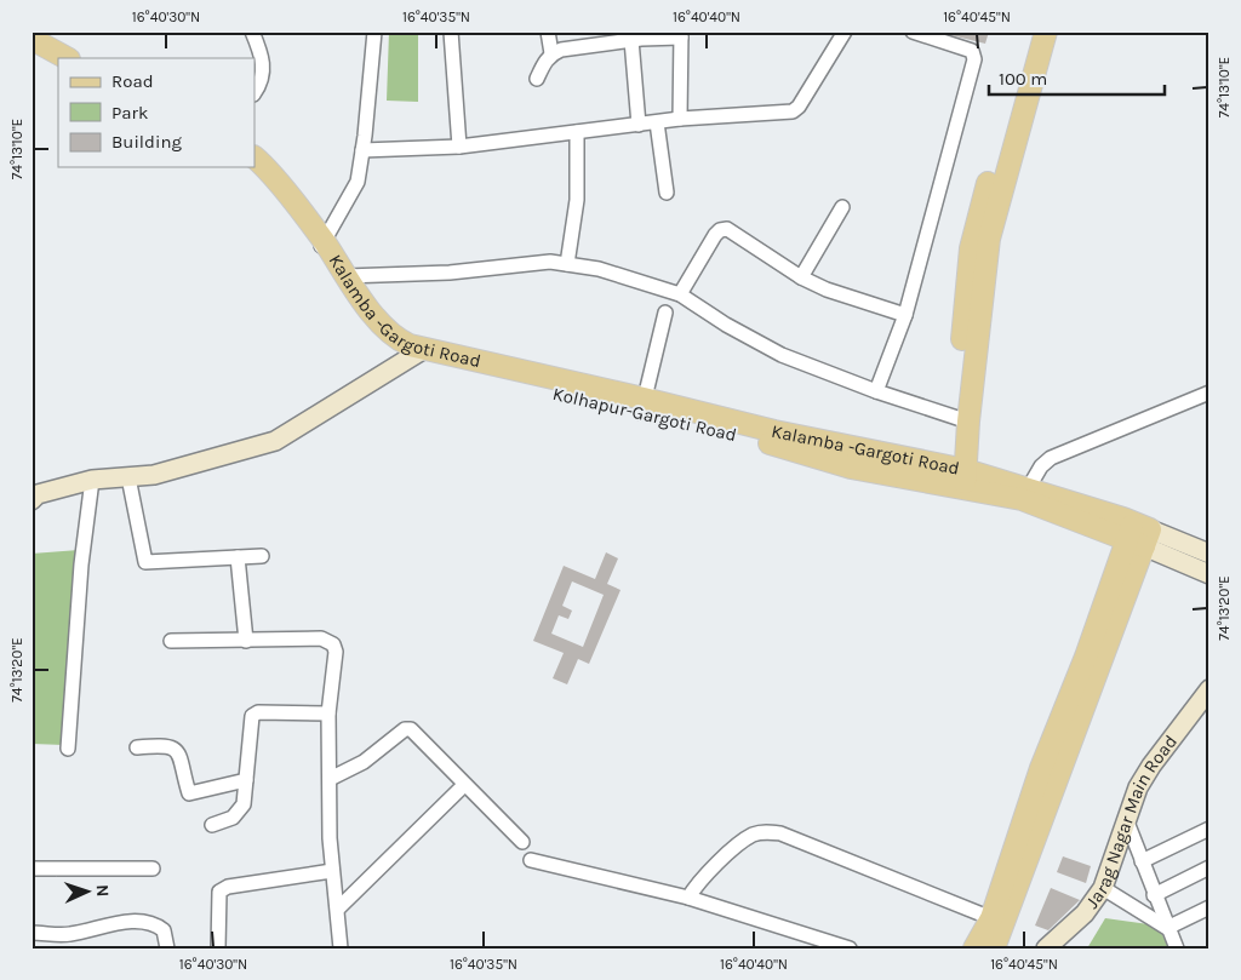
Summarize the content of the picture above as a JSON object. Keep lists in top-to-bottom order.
{
  "streets": {
    "main road": ["Kalamba -Gargoti Road", "Kolhapur-Gargoti Road"],
    "street": ["Jarag Nagar Main Road"]
  },
  "crossings": [
    ["Kalamba -Gargoti Road", "Kolhapur-Gargoti Road"]
  ],
  "legend": ["Road", "Park", "Building"],
  "scale_bar": "100 m",
  "north": "right",
  "coordinates": [
    "16°40'30\"N",
    "16°40'35\"N",
    "16°40'40\"N",
    "16°40'45\"N",
    "74°13'10\"E",
    "74°13'20\"E"
  ]
}
